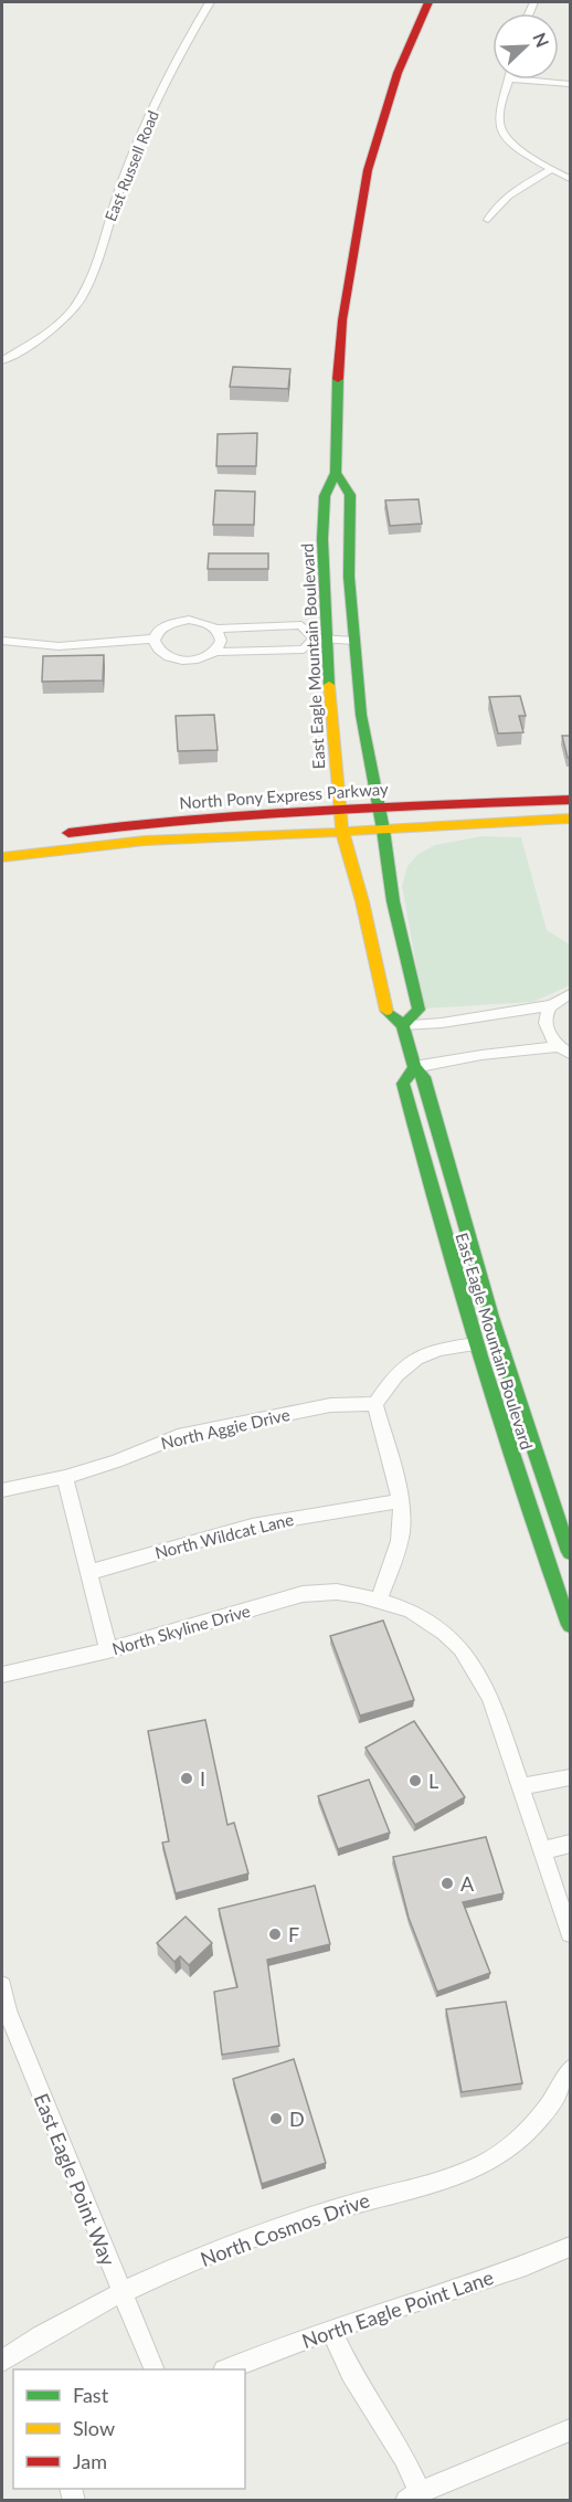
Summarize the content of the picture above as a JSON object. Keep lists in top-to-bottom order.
{
  "streets": {
    "main road": ["East Eagle Mountain Boulevard", "North Pony Express Parkway"],
    "street": [
      "East Russell Road",
      "North Aggie Drive",
      "North Wildcat Lane",
      "North Skyline Drive",
      "East Eagle Point Way",
      "North Cosmos Drive",
      "North Eagle Point Lane"
    ]
  },
  "crossings": [
    ["East Eagle Mountain Boulevard", "North Pony Express Parkway"],
    ["East Eagle Point Way", "North Cosmos Drive"]
  ],
  "places": [
    "I",
    "L",
    "A",
    "F",
    "D"
  ],
  "legend": ["Fast", "Slow", "Jam"],
  "north": "top right"
}
